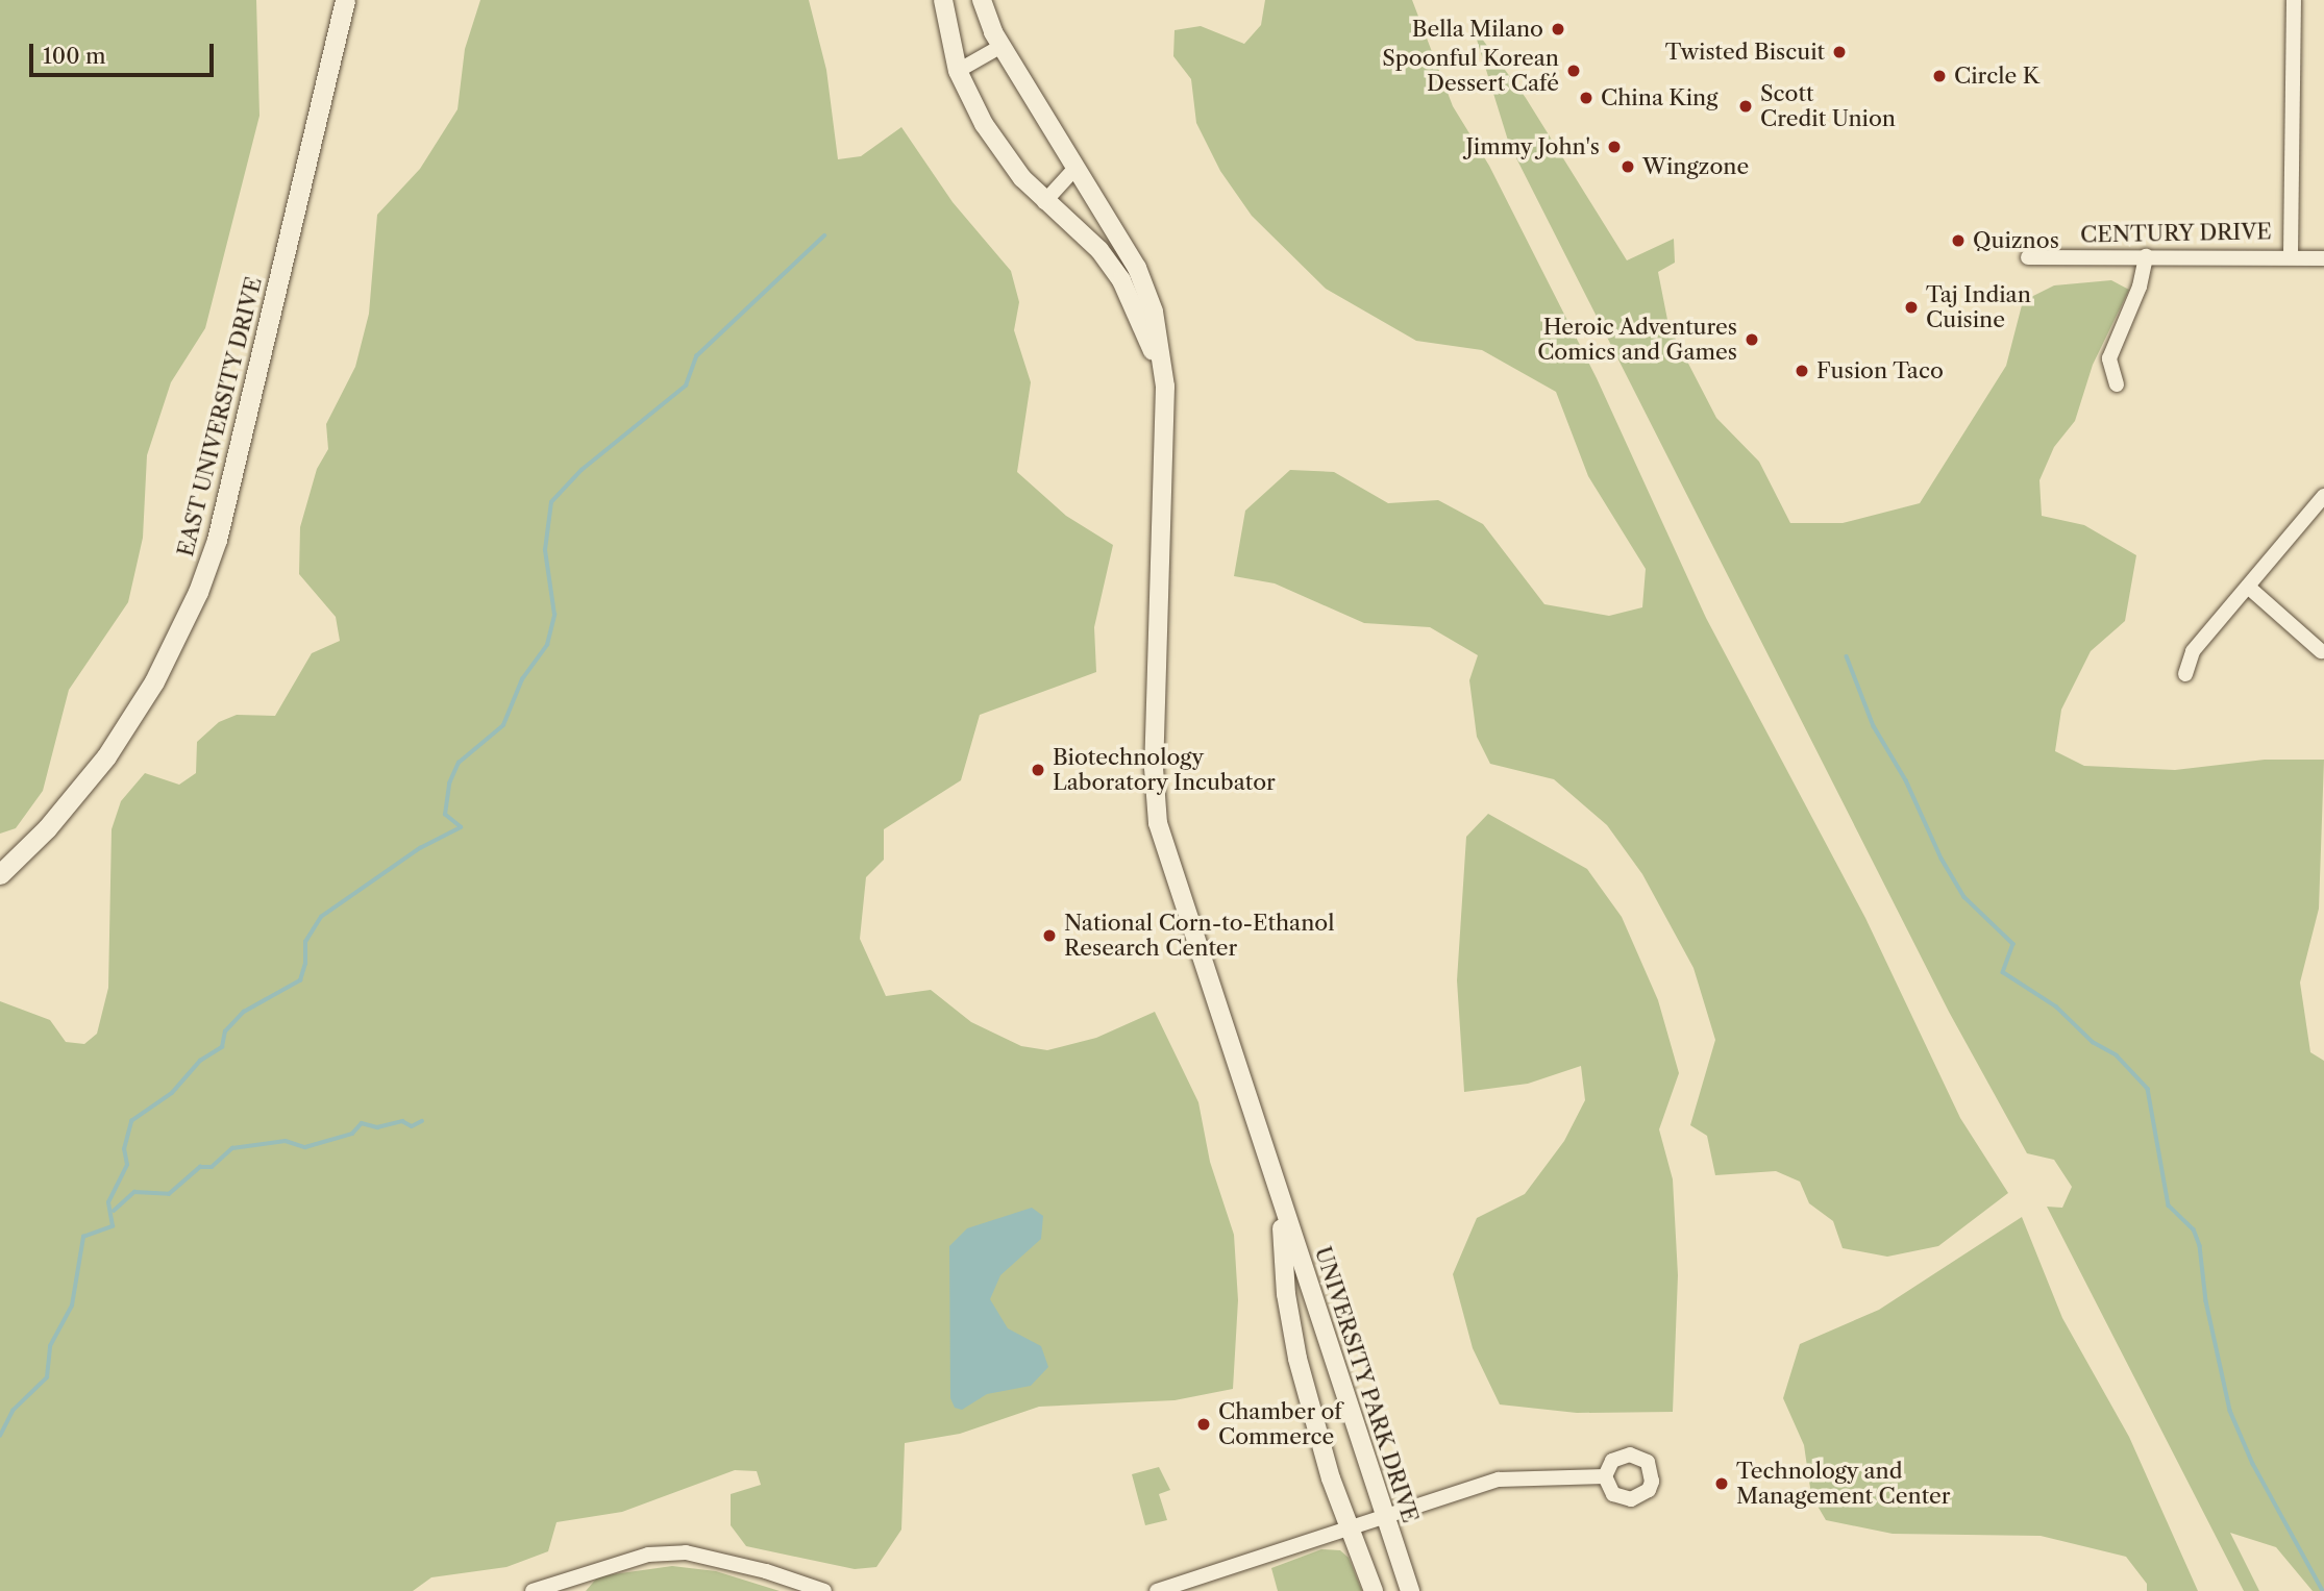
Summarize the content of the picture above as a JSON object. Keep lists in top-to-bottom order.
{
  "streets": {
    "main road": ["EAST UNIVERSITY DRIVE"],
    "street": ["CENTURY DRIVE", "UNIVERSITY PARK DRIVE"]
  },
  "places": [
    "Bella Milano",
    "Twisted Biscuit",
    "Spoonful Korean Dessert Café",
    "Circle K",
    "China King",
    "Scott Credit Union",
    "Jimmy John's",
    "Wingzone",
    "Quiznos",
    "Taj Indian Cuisine",
    "Heroic Adventures Comics and Games",
    "Fusion Taco",
    "Biotechnology Laboratory Incubator",
    "National Corn-to-Ethanol Research Center",
    "Chamber of Commerce",
    "Technology and Management Center"
  ],
  "scale_bar": "100 m"
}
